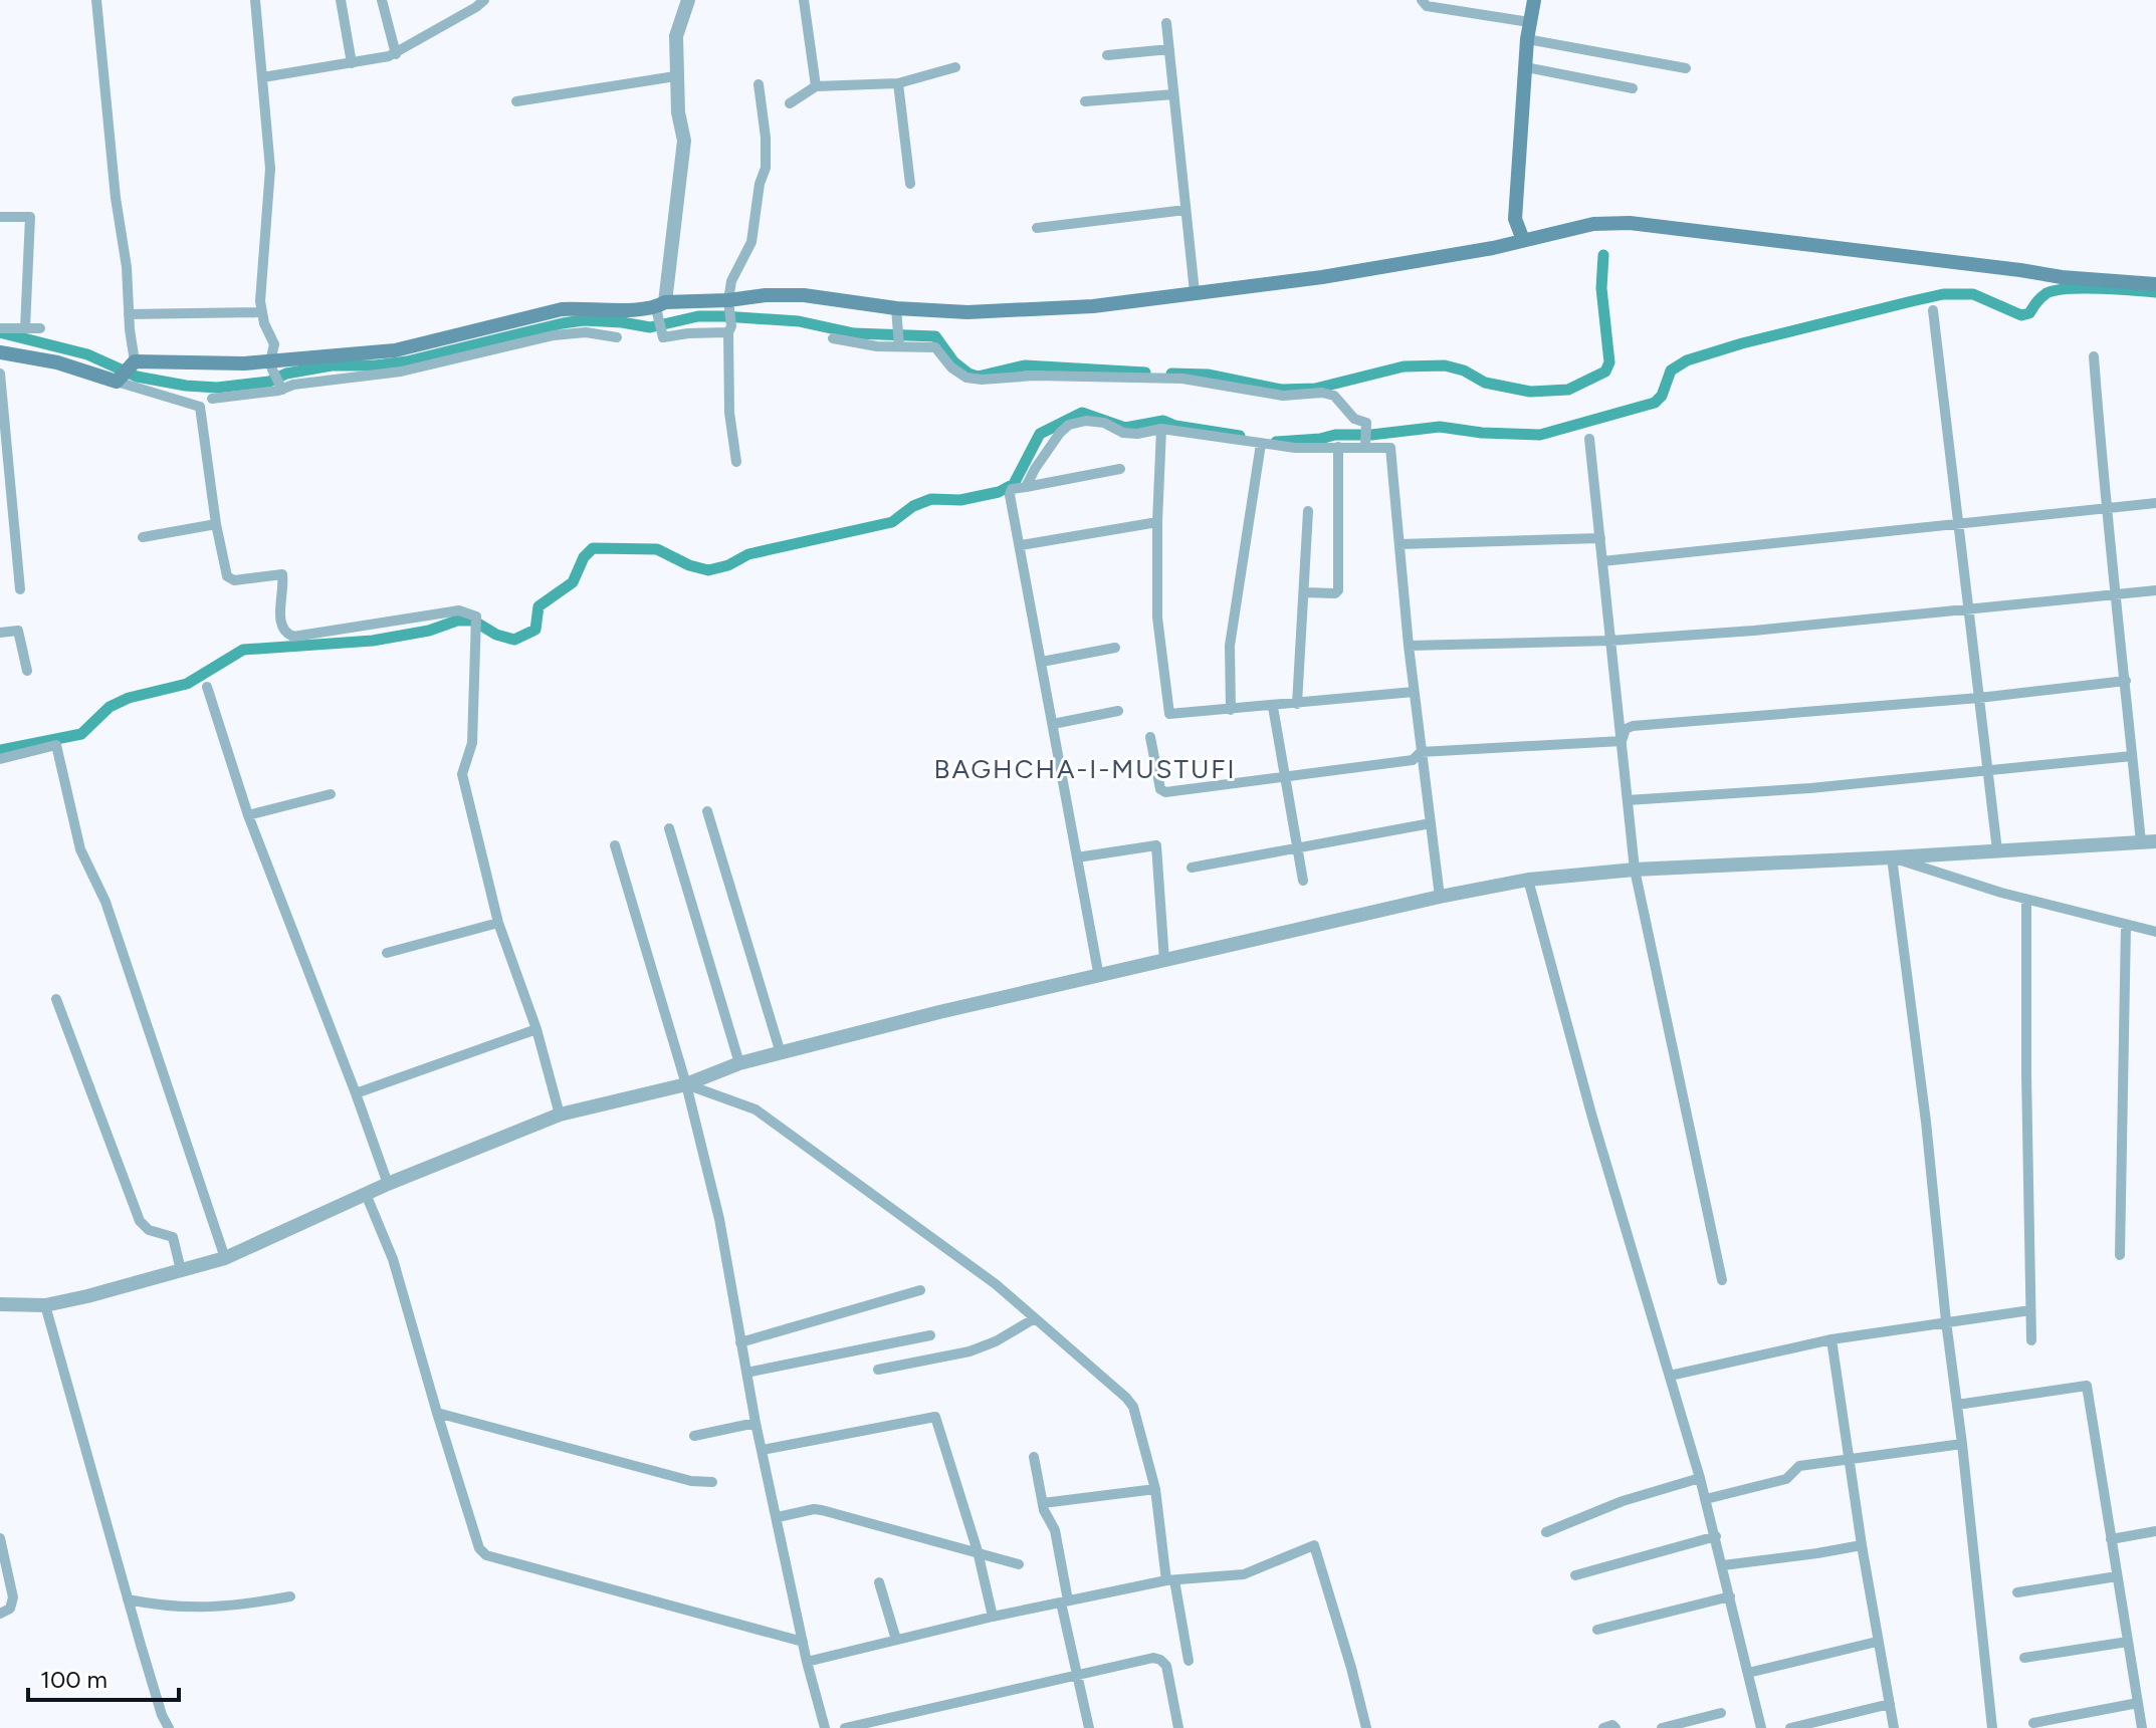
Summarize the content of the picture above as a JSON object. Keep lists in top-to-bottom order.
{
  "districts": ["BAGHCHA-I-MUSTUFI"],
  "scale_bar": "100 m"
}
